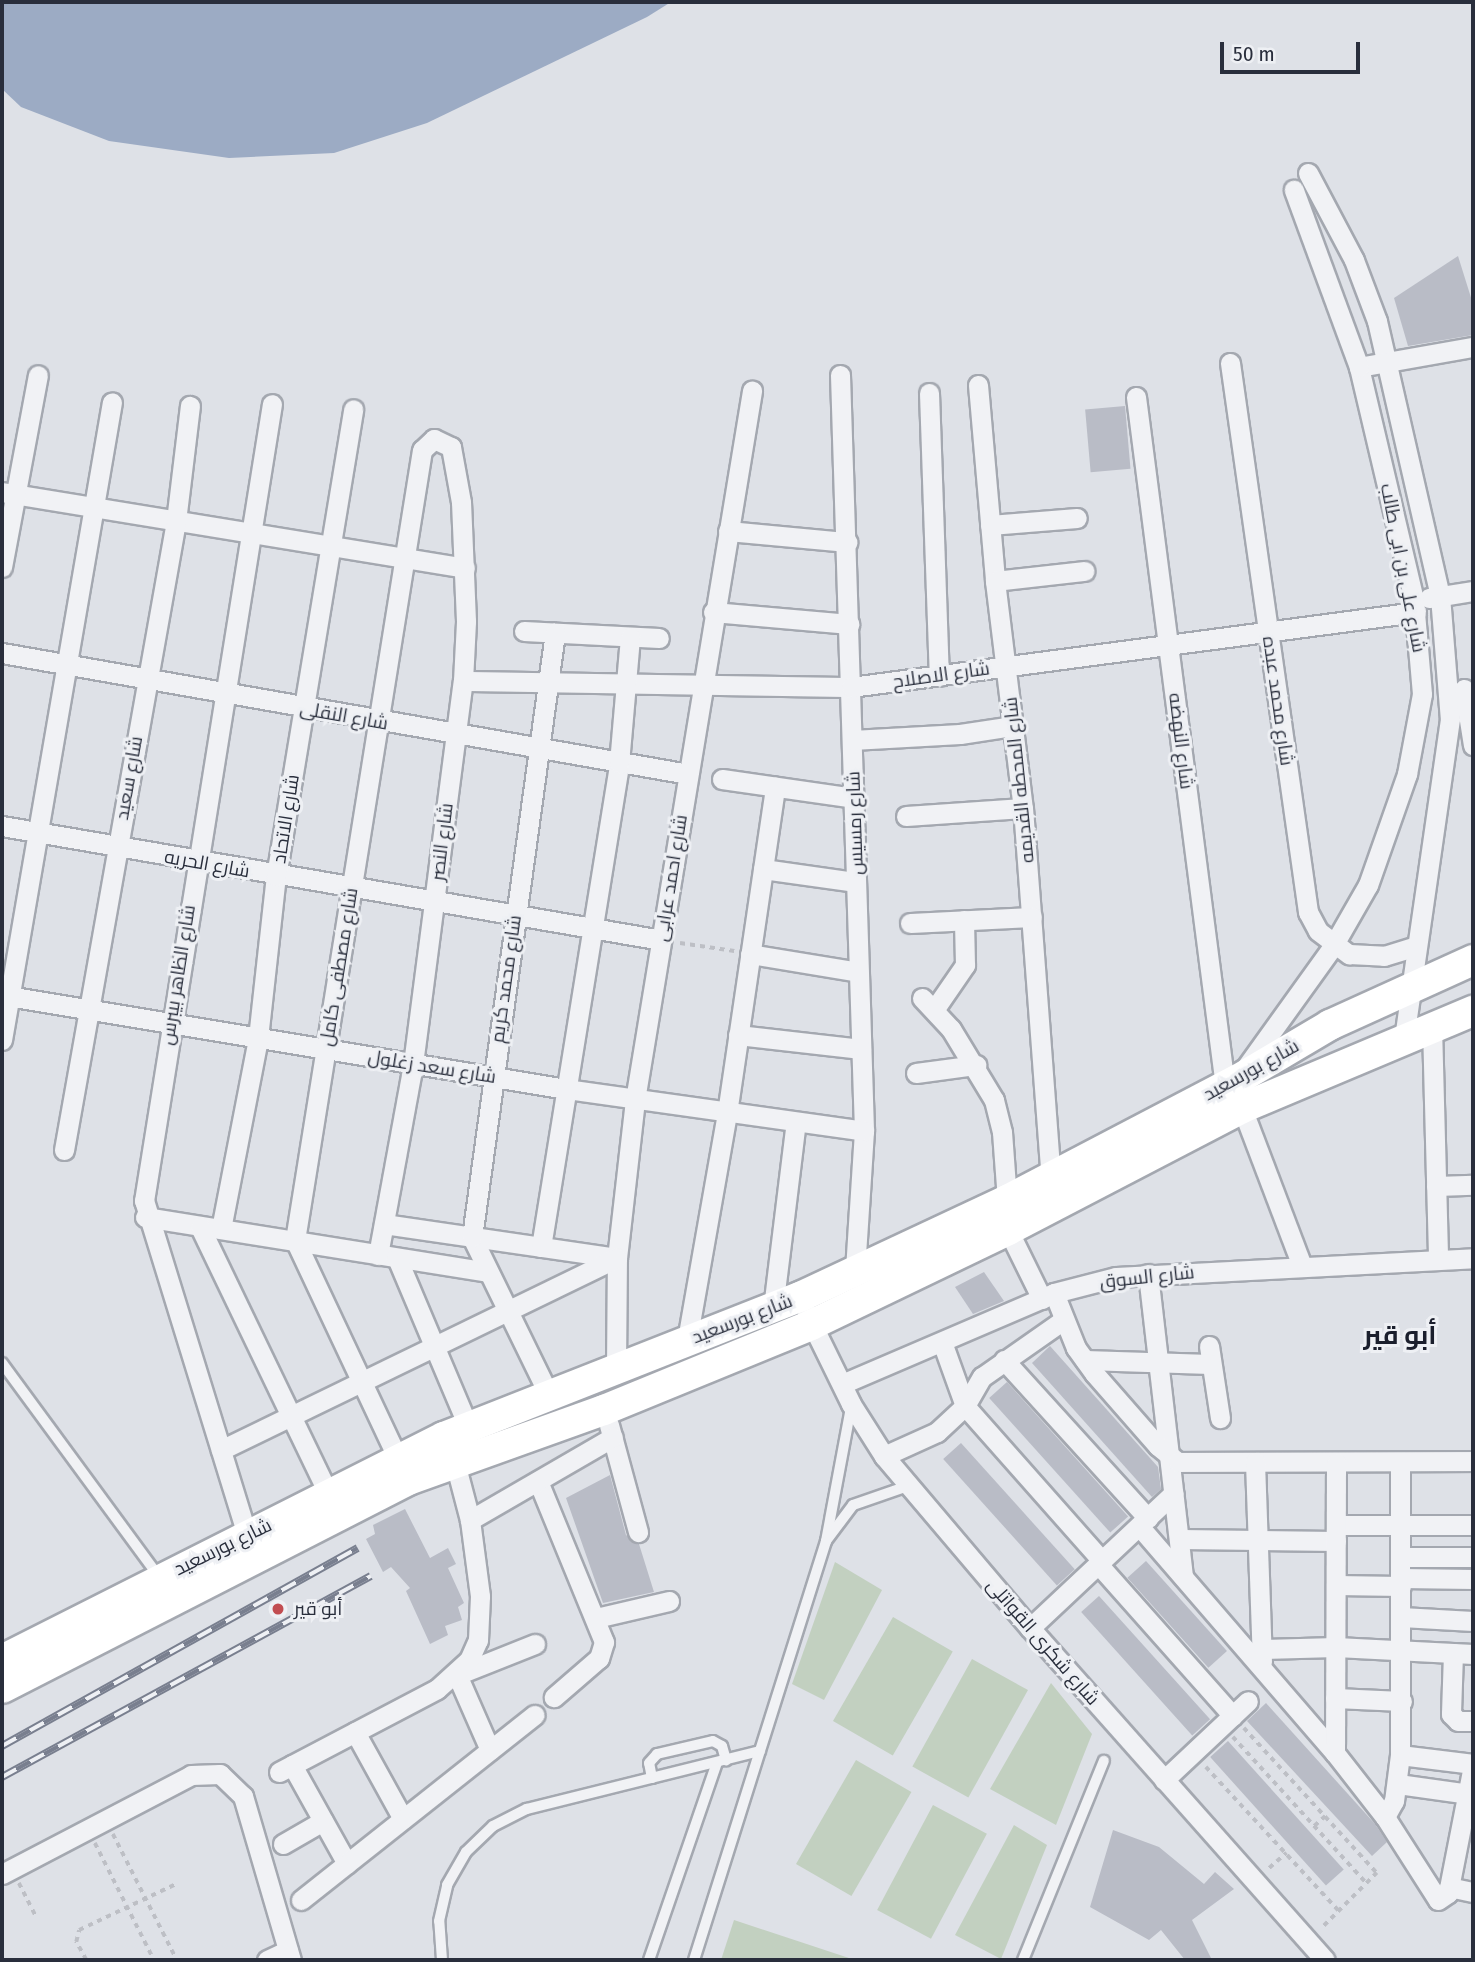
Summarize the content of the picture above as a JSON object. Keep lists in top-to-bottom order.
{
  "streets": {
    "main road": ["شارع بورسعيد"],
    "street": [
      "شارع على بن ابى طالب",
      "شارع الاصلاح",
      "شارع محمد عبده",
      "شارع النقلى",
      "شارع النهضه",
      "شارع سعيد",
      "شارع المحطه القديمه",
      "شارع الاتحاد",
      "شارع رمسيس",
      "شارع النصر",
      "شارع الحريه",
      "شارع احمد عرابى",
      "شارع مصطفى كامل",
      "شارع الظاهر بيبرس",
      "شارع محمد كريم",
      "شارع سعد زغلول",
      "شارع السوق",
      "شارع شكرى القواتلى"
    ]
  },
  "crossings": [
    ["شارع على بن ابى طالب", "شارع الاصلاح"],
    ["شارع على بن ابى طالب", "شارع محمد عبده"],
    ["شارع على بن ابى طالب", "شارع النهضه"],
    ["شارع على بن ابى طالب", "شارع بورسعيد"],
    ["شارع الاصلاح", "شارع محمد عبده"],
    ["شارع الاصلاح", "شارع النهضه"],
    ["شارع الاصلاح", "شارع المحطه القديمه"],
    ["شارع الاصلاح", "شارع رمسيس"],
    ["شارع الاصلاح", "شارع النصر"],
    ["شارع الاصلاح", "شارع احمد عرابى"],
    ["شارع الاصلاح", "شارع محمد كريم"],
    ["شارع النقلى", "شارع سعيد"],
    ["شارع النقلى", "شارع الاتحاد"],
    ["شارع النقلى", "شارع النصر"],
    ["شارع النقلى", "شارع احمد عرابى"],
    ["شارع النقلى", "شارع مصطفى كامل"],
    ["شارع النقلى", "شارع الظاهر بيبرس"],
    ["شارع النقلى", "شارع محمد كريم"],
    ["شارع النهضه", "شارع بورسعيد"],
    ["شارع النهضه", "شارع السوق"],
    ["شارع سعيد", "شارع الحريه"],
    ["شارع سعيد", "شارع سعد زغلول"],
    ["شارع المحطه القديمه", "شارع بورسعيد"],
    ["شارع الاتحاد", "شارع الحريه"],
    ["شارع الاتحاد", "شارع سعد زغلول"],
    ["شارع رمسيس", "شارع سعد زغلول"],
    ["شارع رمسيس", "شارع بورسعيد"],
    ["شارع النصر", "شارع الحريه"],
    ["شارع النصر", "شارع مصطفى كامل"],
    ["شارع النصر", "شارع سعد زغلول"],
    ["شارع الحريه", "شارع احمد عرابى"],
    ["شارع الحريه", "شارع مصطفى كامل"],
    ["شارع الحريه", "شارع الظاهر بيبرس"],
    ["شارع الحريه", "شارع محمد كريم"],
    ["شارع احمد عرابى", "شارع سعد زغلول"],
    ["شارع احمد عرابى", "شارع بورسعيد"],
    ["شارع مصطفى كامل", "شارع سعد زغلول"],
    ["شارع الظاهر بيبرس", "شارع سعد زغلول"],
    ["شارع الظاهر بيبرس", "شارع بورسعيد"],
    ["شارع محمد كريم", "شارع سعد زغلول"],
    ["شارع بورسعيد", "شارع شكرى القواتلى"],
    ["شارع السوق", "شارع شكرى القواتلى"]
  ],
  "districts": ["أبو قير"],
  "places": ["أبو قير"],
  "scale_bar": "50 m"
}
